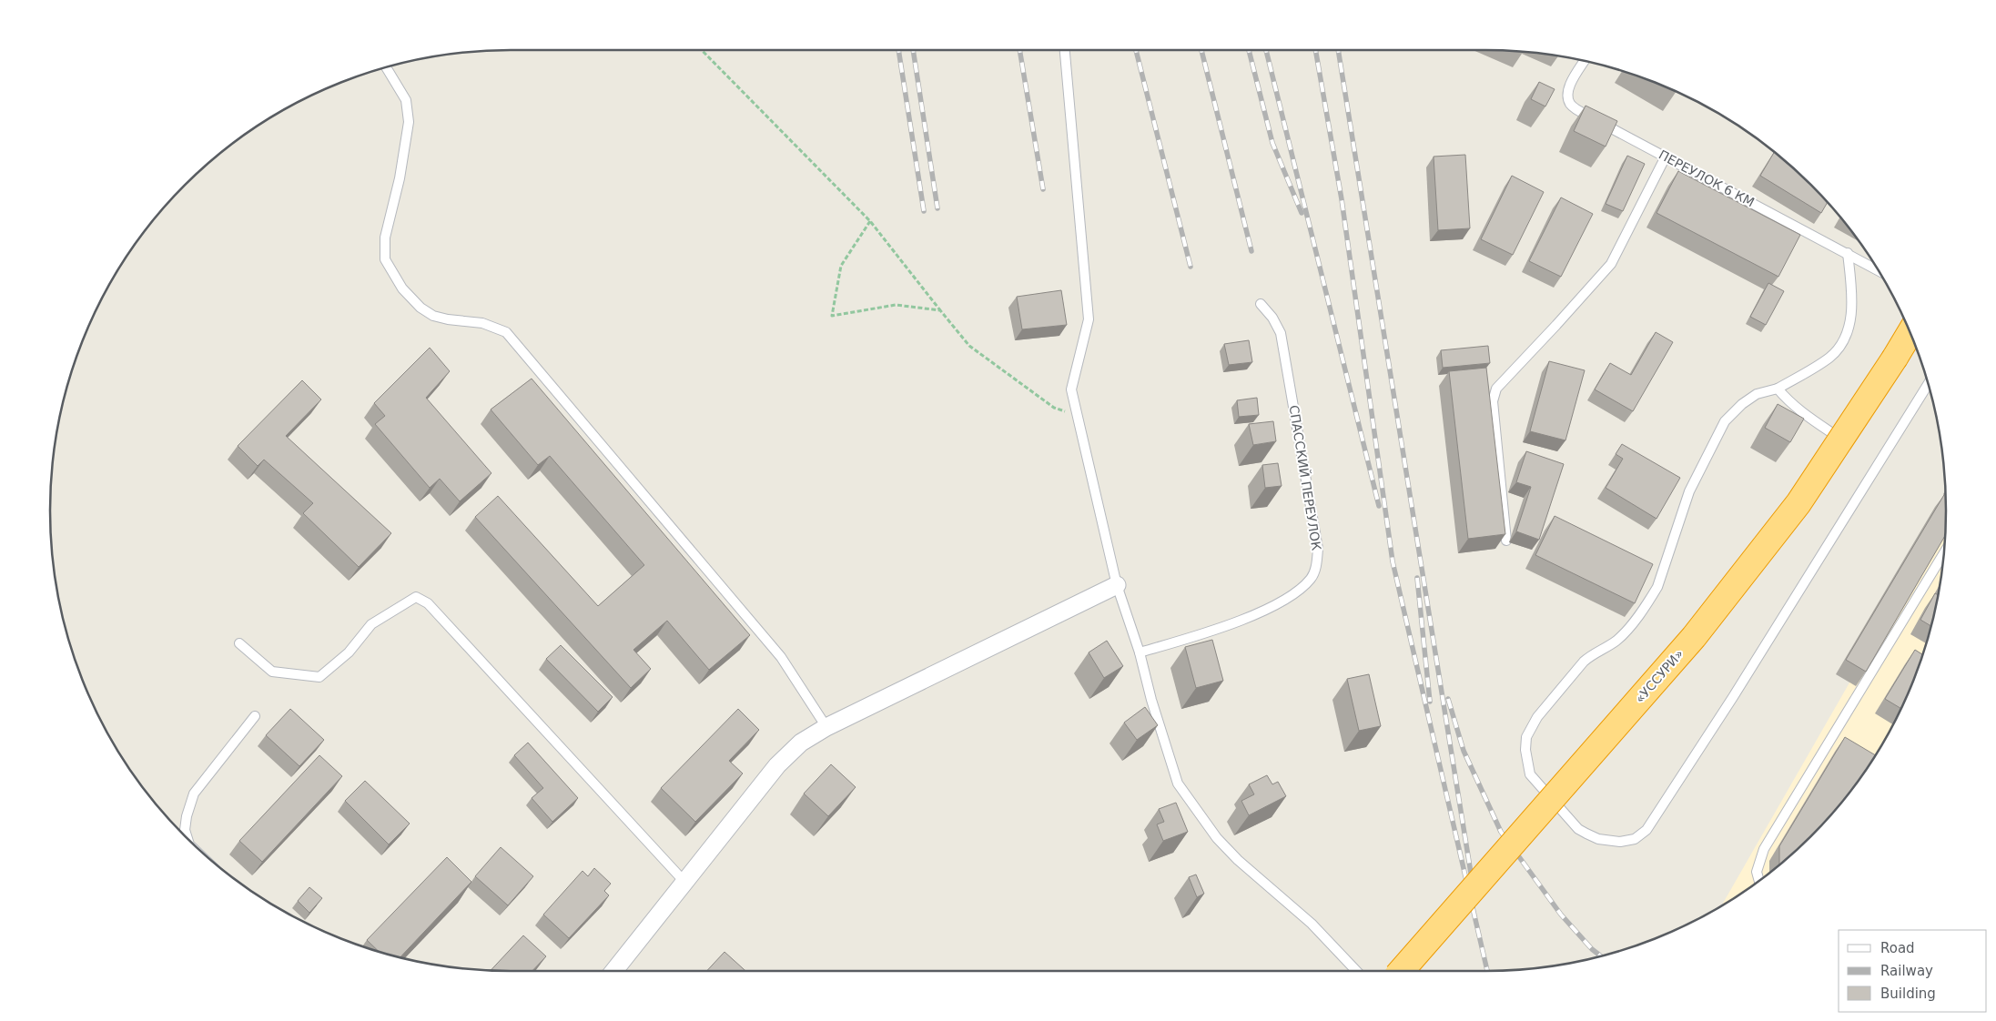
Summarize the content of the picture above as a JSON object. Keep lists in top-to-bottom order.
{
  "streets": {
    "highway": ["«УССУРИ»"],
    "lane": ["ПЕРЕУЛОК 6 КМ", "СПАССКИЙ ПЕРЕУЛОК"]
  },
  "legend": ["Road", "Railway", "Building"]
}
